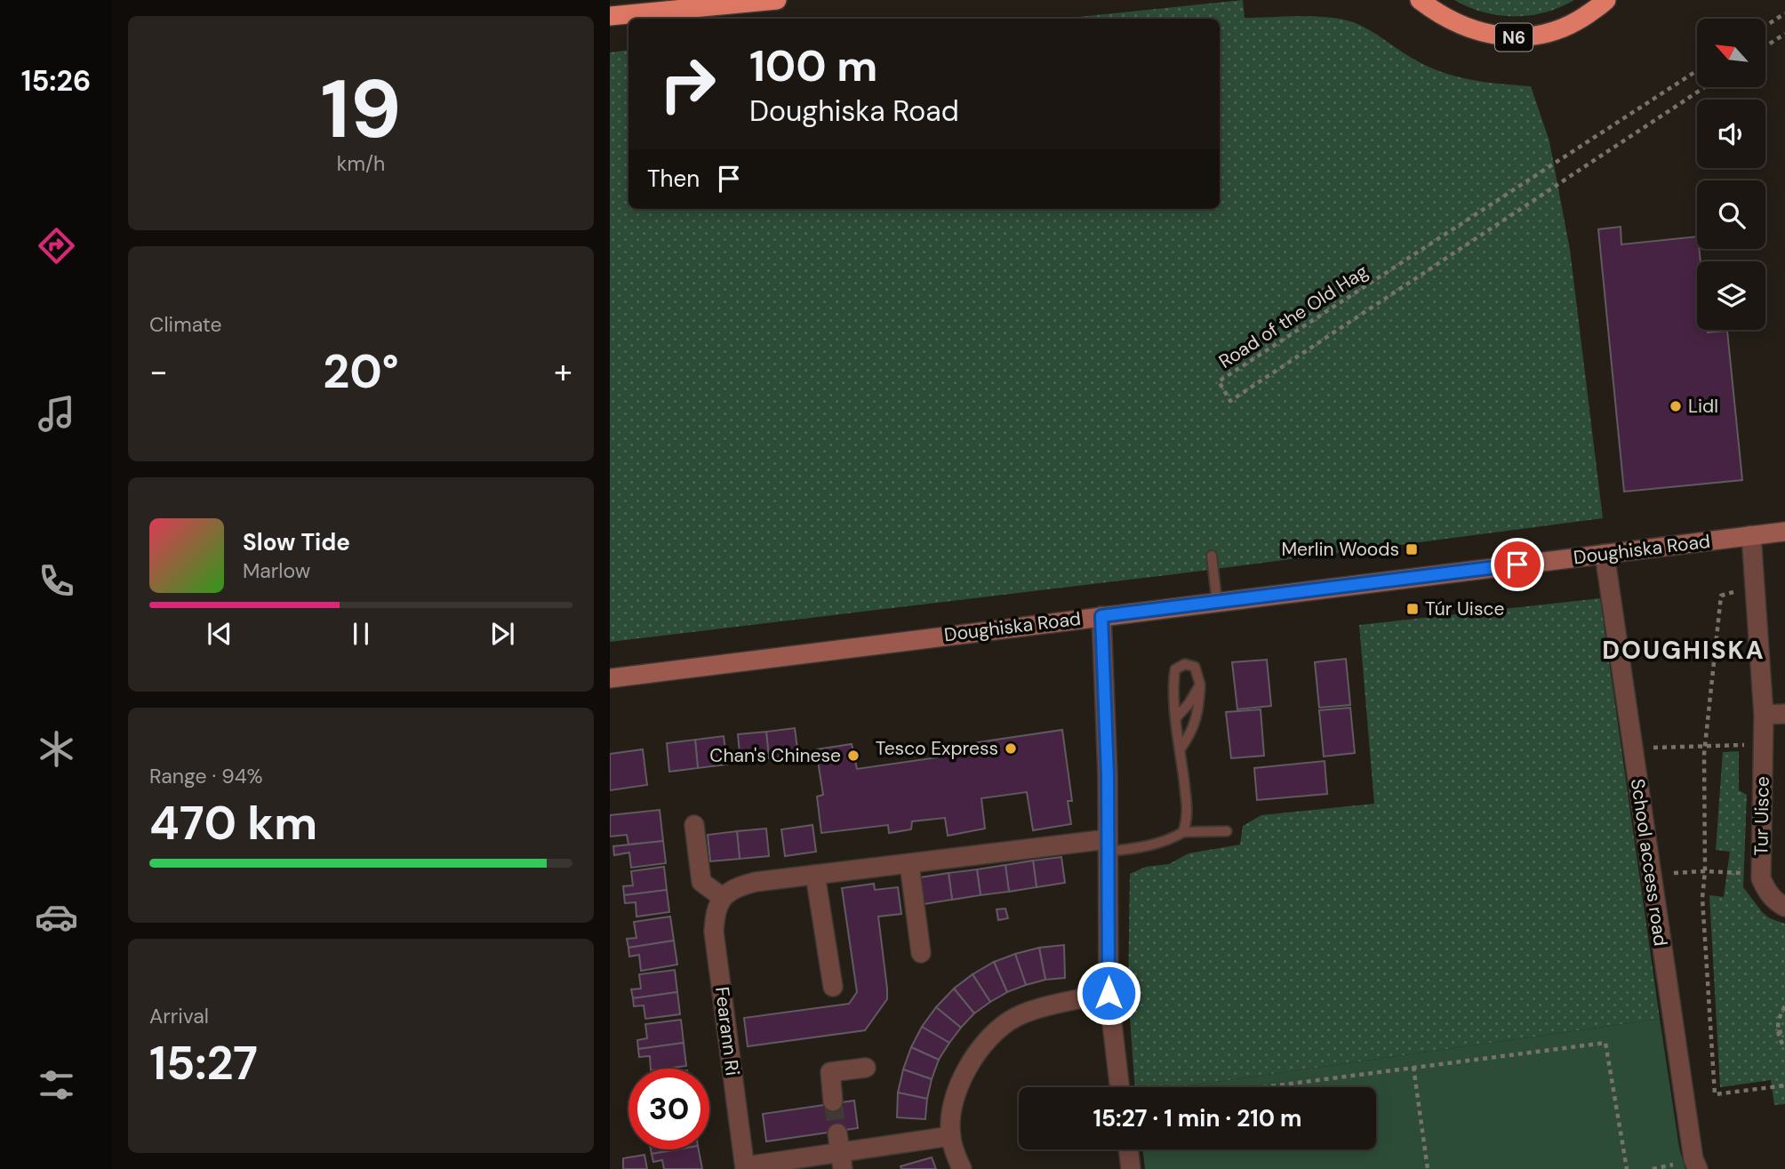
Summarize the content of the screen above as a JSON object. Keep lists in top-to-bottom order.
{
  "streets": {
    "highway": ["N6"],
    "street": [
      "Doughiska Road",
      "Tur Uisce",
      "School access road",
      "Fearann Ri"
    ],
    "path": ["Road of the Old Hag"]
  },
  "crossings": [
    ["Doughiska Road", "Tur Uisce"],
    ["Doughiska Road", "School access road"]
  ],
  "districts": ["DOUGHISKA"],
  "places": {
    "other": ["Lidl", "Tesco Express", "Chan's Chinese"],
    "transit": ["Merlin Woods", "Túr Uisce"]
  },
  "north": "top left",
  "page": {
    "tabs": "15:26",
    "tile": [
      ["19", "km/h"],
      "Climate",
      ["Range · 94%", "470 km"],
      ["Arrival", "15:27"]
    ],
    "turn": ["100 m", "Doughiska Road"],
    "then": "Then",
    "heat": ["−", "20°", "+"],
    "song": ["Slow Tide", "Marlow"],
    "limit": "30",
    "trip": "15:27 · 1 min · 210 m"
  }
}
